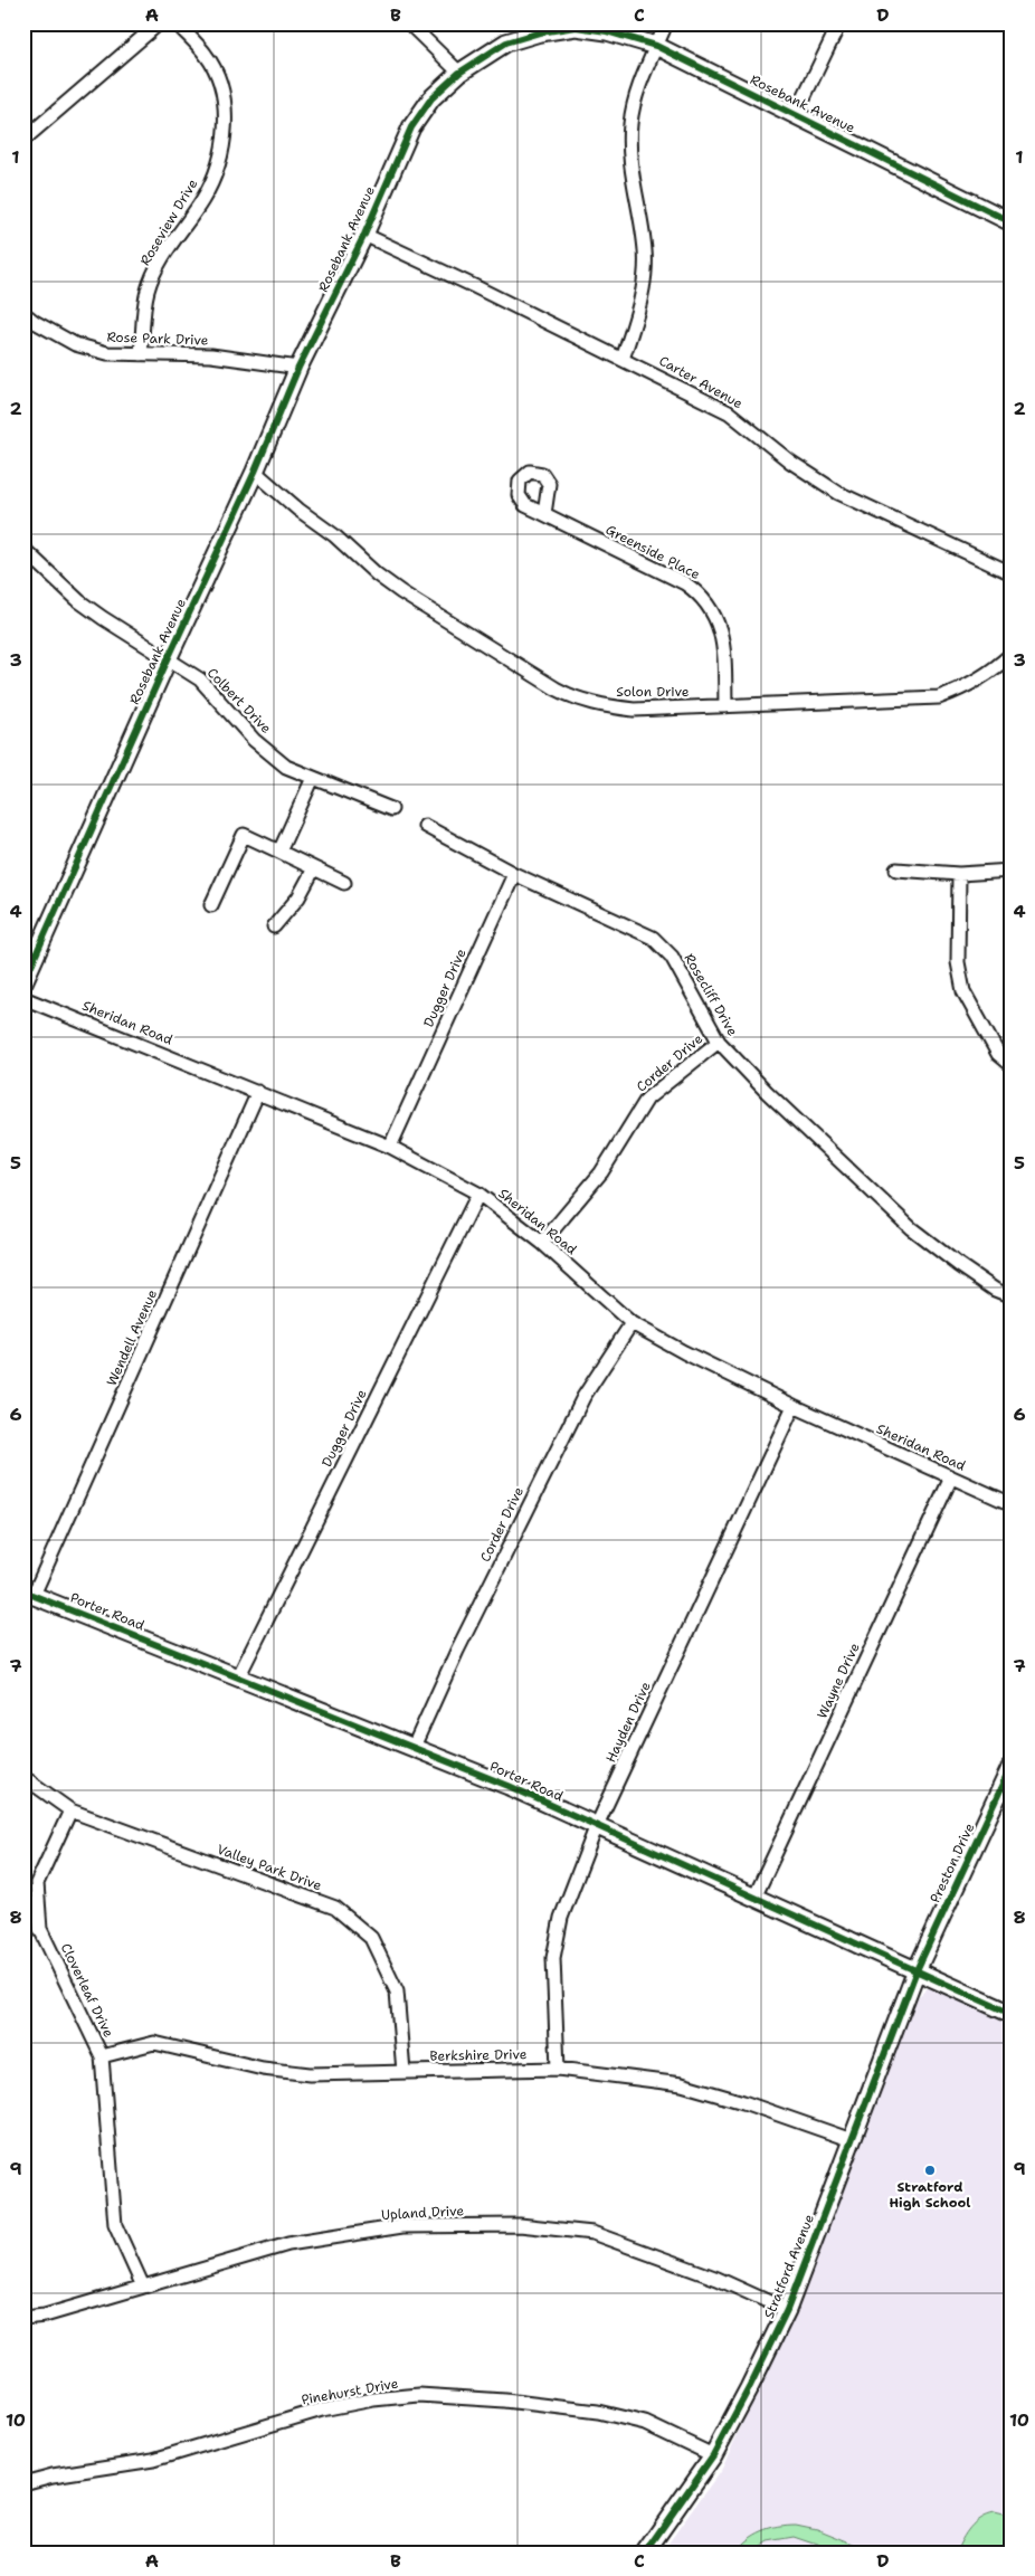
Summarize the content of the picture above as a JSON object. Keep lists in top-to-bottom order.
{
  "streets": {
    "street": [
      "Rosebank Avenue",
      "Roseview Drive",
      "Rose Park Drive",
      "Carter Avenue",
      "Greenside Place",
      "Solon Drive",
      "Colbert Drive",
      "Dugger Drive",
      "Rosecliff Drive",
      "Sheridan Road",
      "Corder Drive",
      "Wendell Avenue",
      "Porter Road",
      "Wayne Drive",
      "Hayden Drive",
      "Preston Drive",
      "Valley Park Drive",
      "Cloverleaf Drive",
      "Berkshire Drive",
      "Upland Drive",
      "Stratford Avenue",
      "Pinehurst Drive"
    ]
  },
  "crossings": [
    ["Rosebank Avenue", "Rose Park Drive"],
    ["Rosebank Avenue", "Carter Avenue"],
    ["Rosebank Avenue", "Solon Drive"],
    ["Rosebank Avenue", "Colbert Drive"],
    ["Roseview Drive", "Rose Park Drive"],
    ["Greenside Place", "Solon Drive"],
    ["Dugger Drive", "Rosecliff Drive"],
    ["Dugger Drive", "Sheridan Road"],
    ["Dugger Drive", "Porter Road"],
    ["Rosecliff Drive", "Corder Drive"],
    ["Sheridan Road", "Corder Drive"],
    ["Sheridan Road", "Wendell Avenue"],
    ["Sheridan Road", "Wayne Drive"],
    ["Sheridan Road", "Hayden Drive"],
    ["Corder Drive", "Porter Road"],
    ["Wendell Avenue", "Porter Road"],
    ["Porter Road", "Wayne Drive"],
    ["Porter Road", "Hayden Drive"],
    ["Porter Road", "Preston Drive"],
    ["Porter Road", "Stratford Avenue"],
    ["Hayden Drive", "Berkshire Drive"],
    ["Preston Drive", "Stratford Avenue"],
    ["Valley Park Drive", "Cloverleaf Drive"],
    ["Valley Park Drive", "Berkshire Drive"],
    ["Cloverleaf Drive", "Berkshire Drive"],
    ["Cloverleaf Drive", "Upland Drive"],
    ["Berkshire Drive", "Stratford Avenue"],
    ["Upland Drive", "Stratford Avenue"],
    ["Stratford Avenue", "Pinehurst Drive"]
  ],
  "places": ["Stratford High School"],
  "grid": {
    "columns": [
      "A",
      "B",
      "C",
      "D"
    ],
    "rows": [
      "1",
      "2",
      "3",
      "4",
      "5",
      "6",
      "7",
      "8",
      "9",
      "10"
    ]
  }
}
